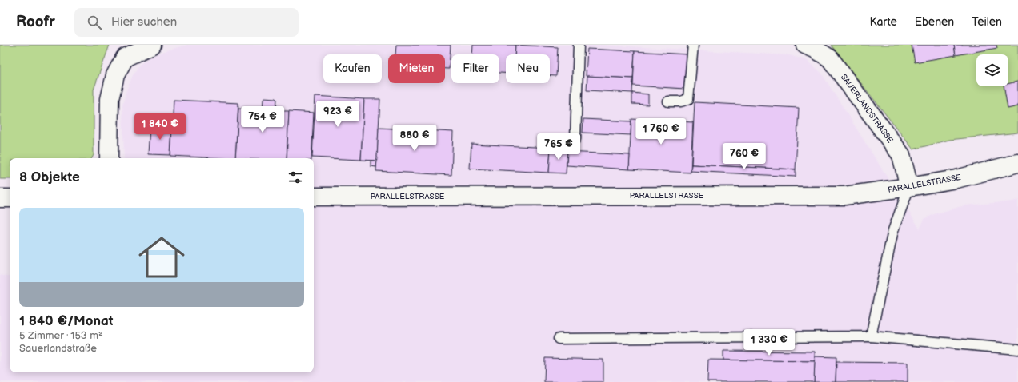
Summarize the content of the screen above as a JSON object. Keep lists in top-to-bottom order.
{
  "streets": {
    "street": ["SAUERLANDSTRASSE", "PARALLELSTRASSE"]
  },
  "crossings": [
    ["SAUERLANDSTRASSE", "PARALLELSTRASSE"]
  ],
  "page": {
    "header": "Roofr",
    "search": "Hier suchen",
    "nav": ["Karte", "Ebenen", "Teilen"],
    "chip": [
      "Kaufen",
      "Mieten",
      "Filter",
      "Neu"
    ],
    "price": [
      "923 €",
      "754 €",
      "1 840 €",
      "1 760 €",
      "880 €",
      "765 €",
      "760 €",
      "1 330 €"
    ],
    "heading": "8 Objekte",
    "list": [
      {
        "name": "1 840 €/Monat",
        "note": "5 Zimmer · 153 m² · Sauerlandstraße"
      }
    ]
  }
}
